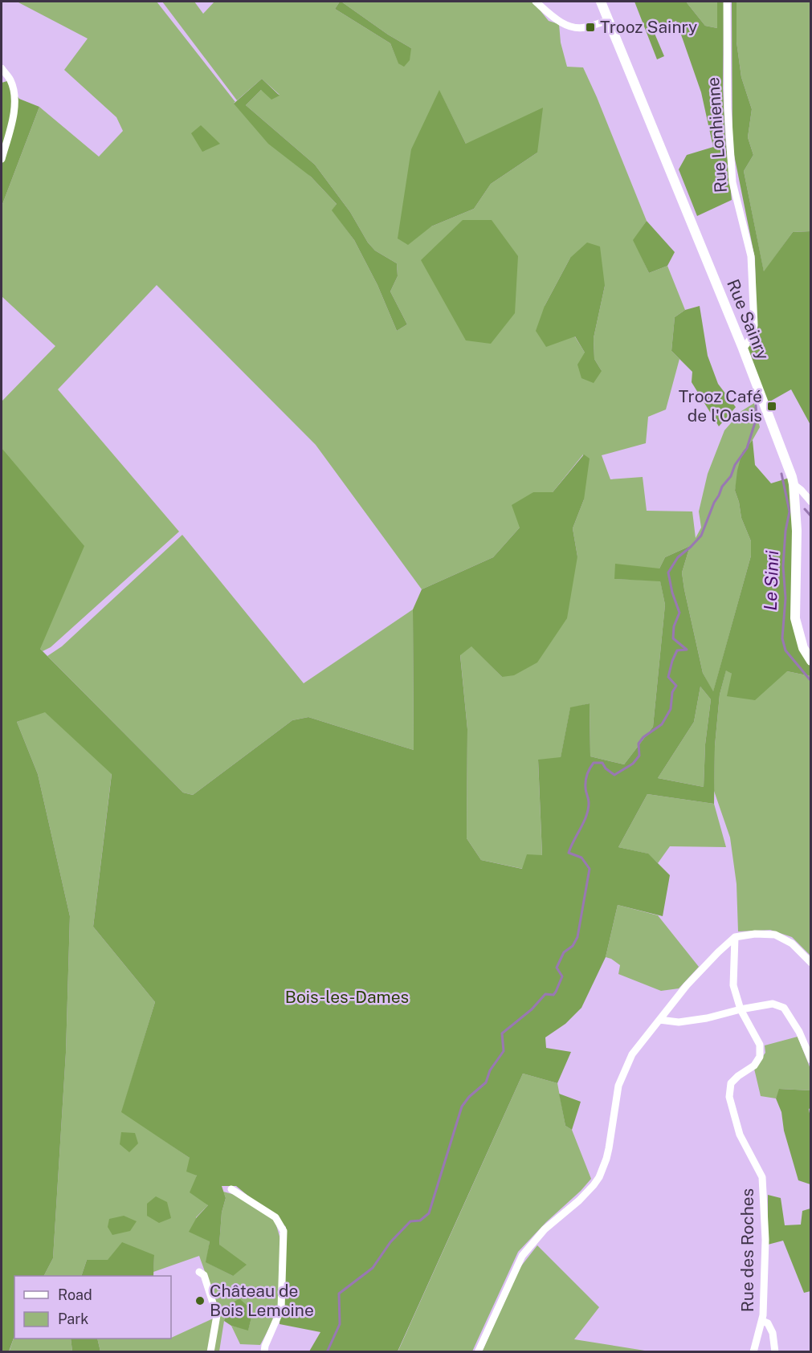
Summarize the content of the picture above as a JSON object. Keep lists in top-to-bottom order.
{
  "streets": {
    "street": ["Rue Lonhienne", "Rue Sainry", "Rue des Roches"]
  },
  "crossings": [
    ["Rue Lonhienne", "Rue Sainry"]
  ],
  "water": ["Le Sinri"],
  "parks": ["Bois-les-Dames"],
  "places": {
    "transit": ["Trooz Sainry", "Trooz Café de l'Oasis"],
    "other": ["Château de Bois Lemoine"]
  },
  "legend": ["Road", "Park"]
}
